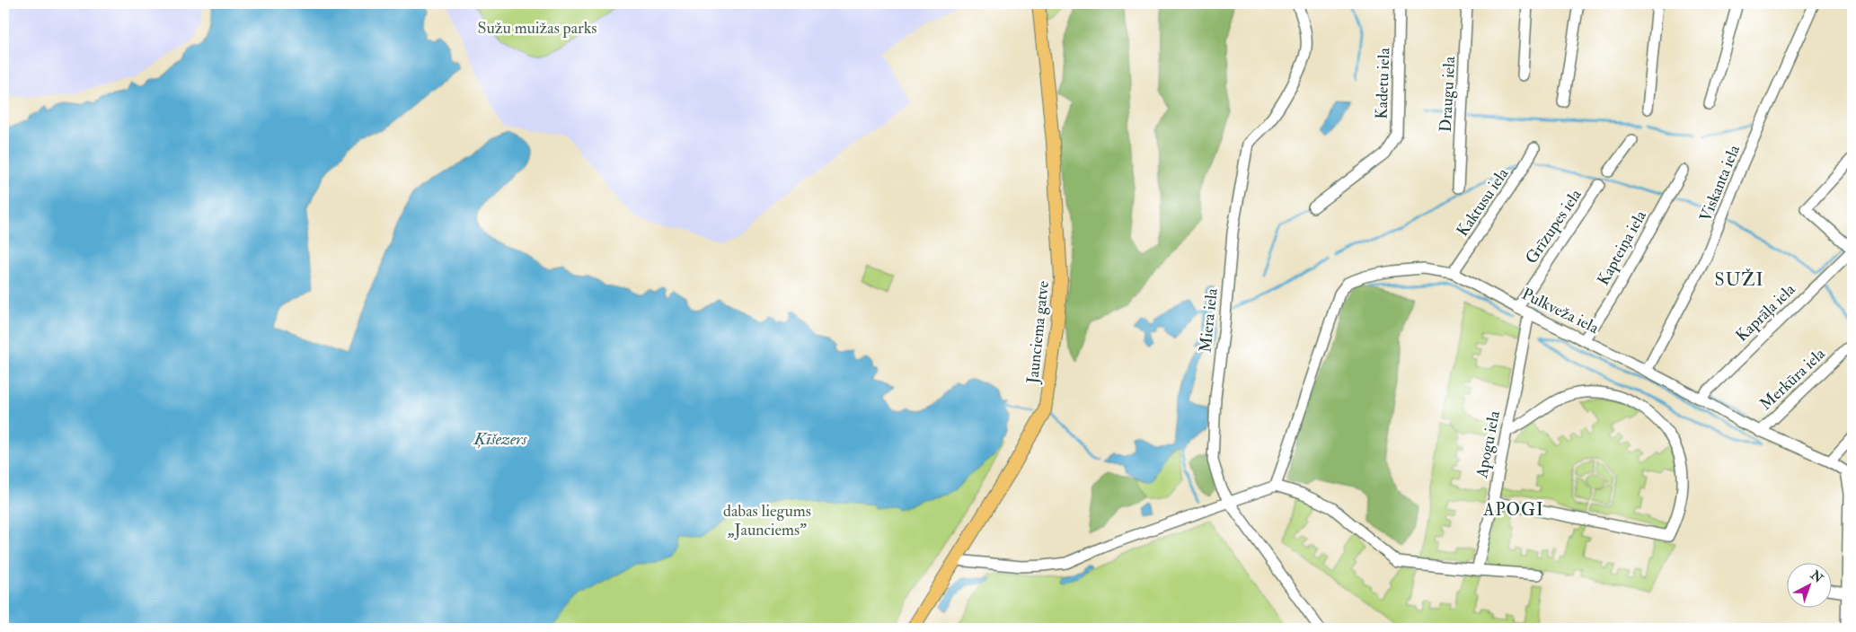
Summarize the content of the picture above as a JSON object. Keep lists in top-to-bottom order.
{
  "streets": {
    "main road": ["Jaunciema gatve"],
    "street": [
      "Kadetu iela",
      "Draugu iela",
      "Viskanta iela",
      "Kaktusu iela",
      "Grīzupes iela",
      "Kapteiņa iela",
      "Pulkveža iela",
      "Kaprāļa iela",
      "Miera iela",
      "Merkūra iela",
      "Apogu iela"
    ]
  },
  "crossings": [
    ["Viskanta iela", "Pulkveža iela"],
    ["Kaktusu iela", "Pulkveža iela"],
    ["Grīzupes iela", "Pulkveža iela"],
    ["Kapteiņa iela", "Pulkveža iela"],
    ["Pulkveža iela", "Kaprāļa iela"],
    ["Pulkveža iela", "Merkūra iela"],
    ["Pulkveža iela", "Apogu iela"]
  ],
  "districts": ["SUŽI", "APOGI"],
  "water": ["Ķīšezers"],
  "parks": ["Sužu muižas parks", "dabas liegums „Jaunciems”"],
  "north": "top right"
}
